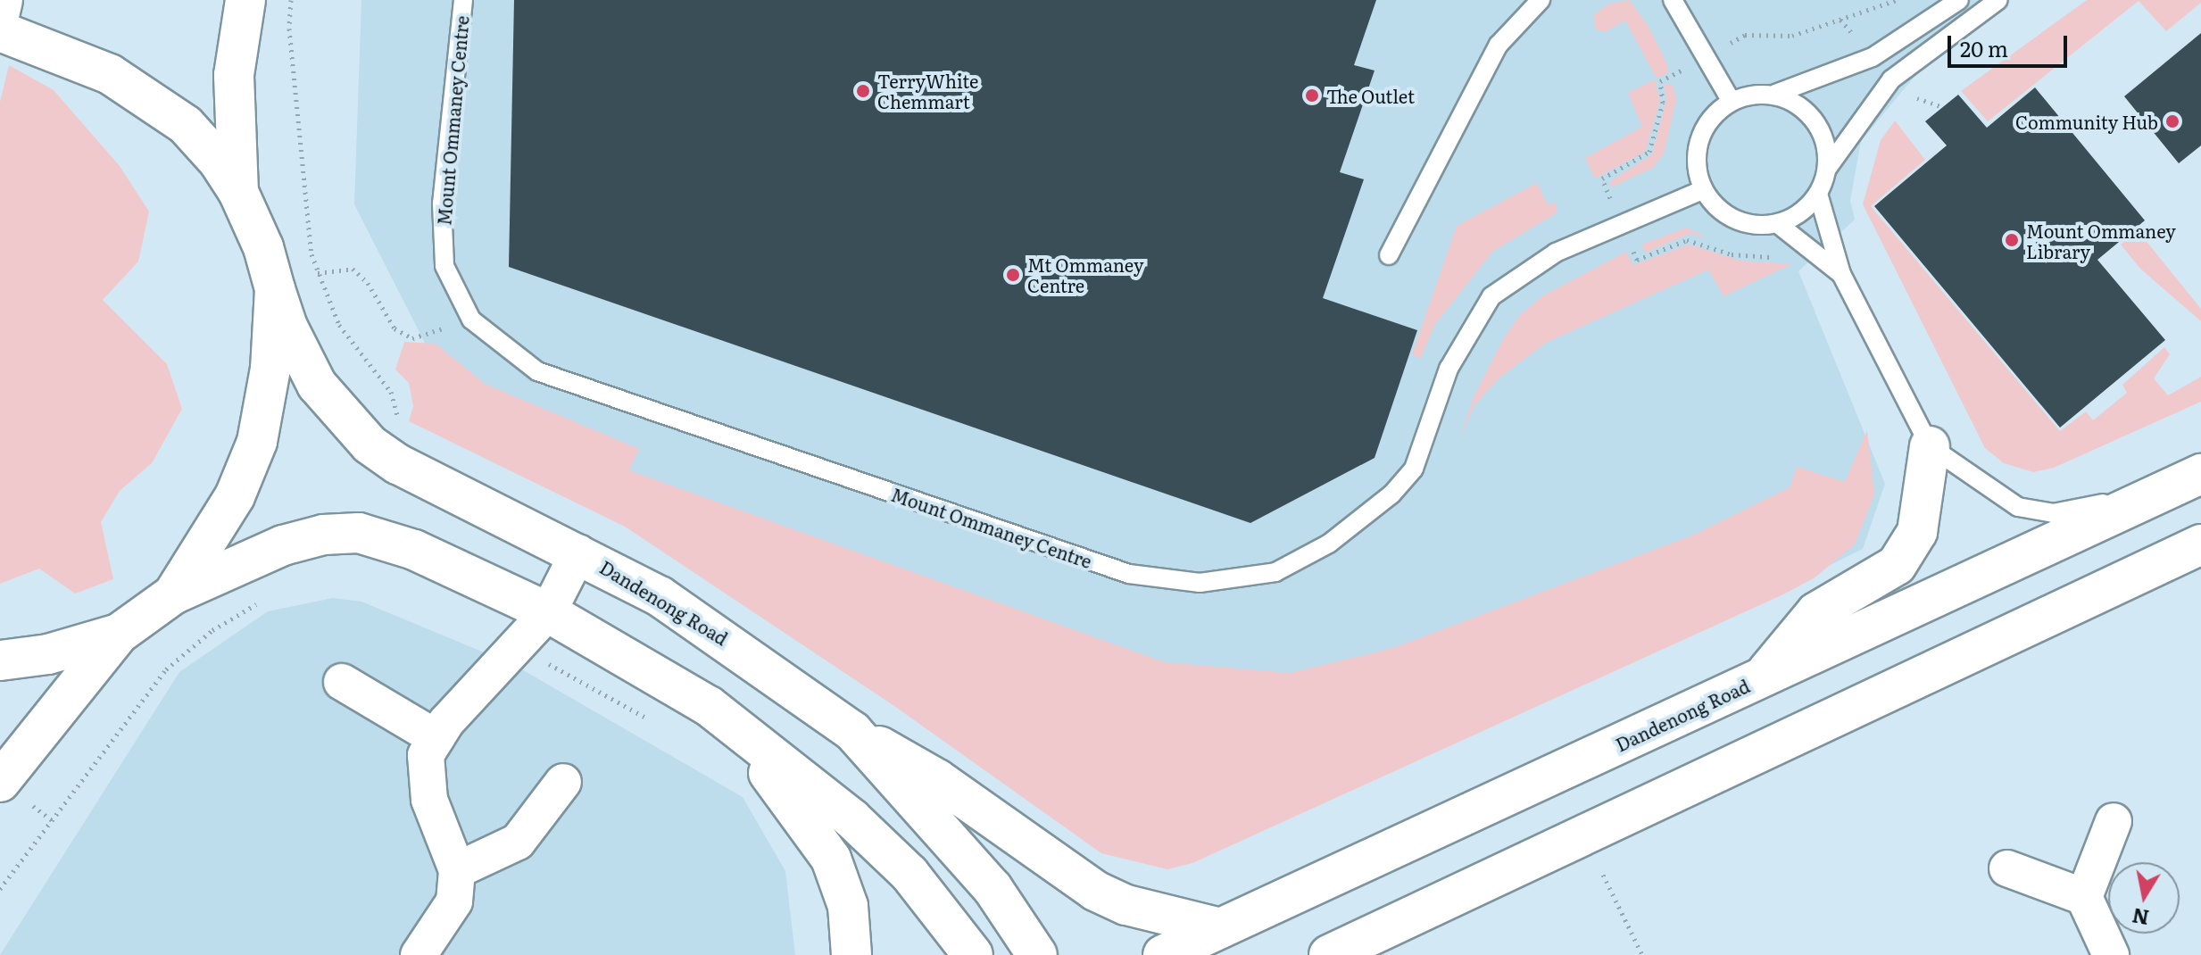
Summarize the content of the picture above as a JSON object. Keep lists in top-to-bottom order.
{
  "streets": {
    "main road": ["Dandenong Road"],
    "lane": ["Mount Ommaney Centre"]
  },
  "places": [
    "TerryWhite Chemmart",
    "The Outlet",
    "Community Hub",
    "Mount Ommaney Library",
    "Mt Ommaney Centre"
  ],
  "scale_bar": "20 m",
  "north": "bottom"
}
